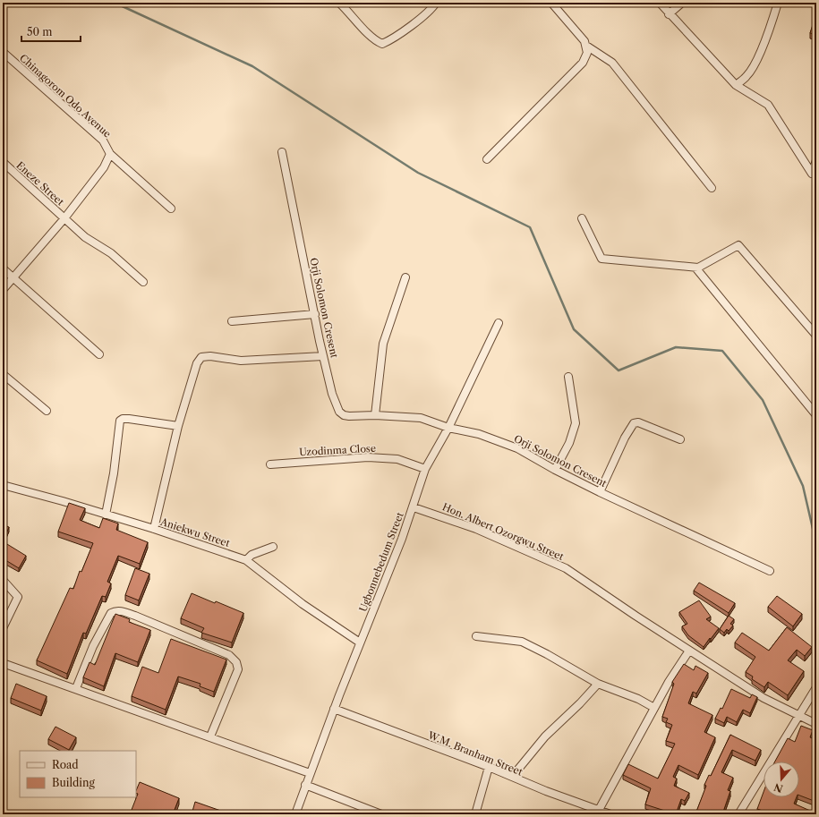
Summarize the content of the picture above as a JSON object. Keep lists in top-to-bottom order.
{
  "streets": {
    "street": [
      "Chinagorom Odo Avenue",
      "Eneze Street",
      "Orji Solomon Cresent",
      "Uzodinma Close",
      "Hon. Albert Ozorgwu Street",
      "Aniekwu Street",
      "Ugbonnebedum Street",
      "W.M. Branham Street"
    ]
  },
  "crossings": [
    ["Orji Solomon Cresent", "Ugbonnebedum Street"],
    ["Uzodinma Close", "Ugbonnebedum Street"],
    ["Hon. Albert Ozorgwu Street", "Ugbonnebedum Street"],
    ["Aniekwu Street", "Ugbonnebedum Street"],
    ["Ugbonnebedum Street", "W.M. Branham Street"]
  ],
  "legend": ["Road", "Building"],
  "scale_bar": "50 m",
  "north": "bottom"
}
